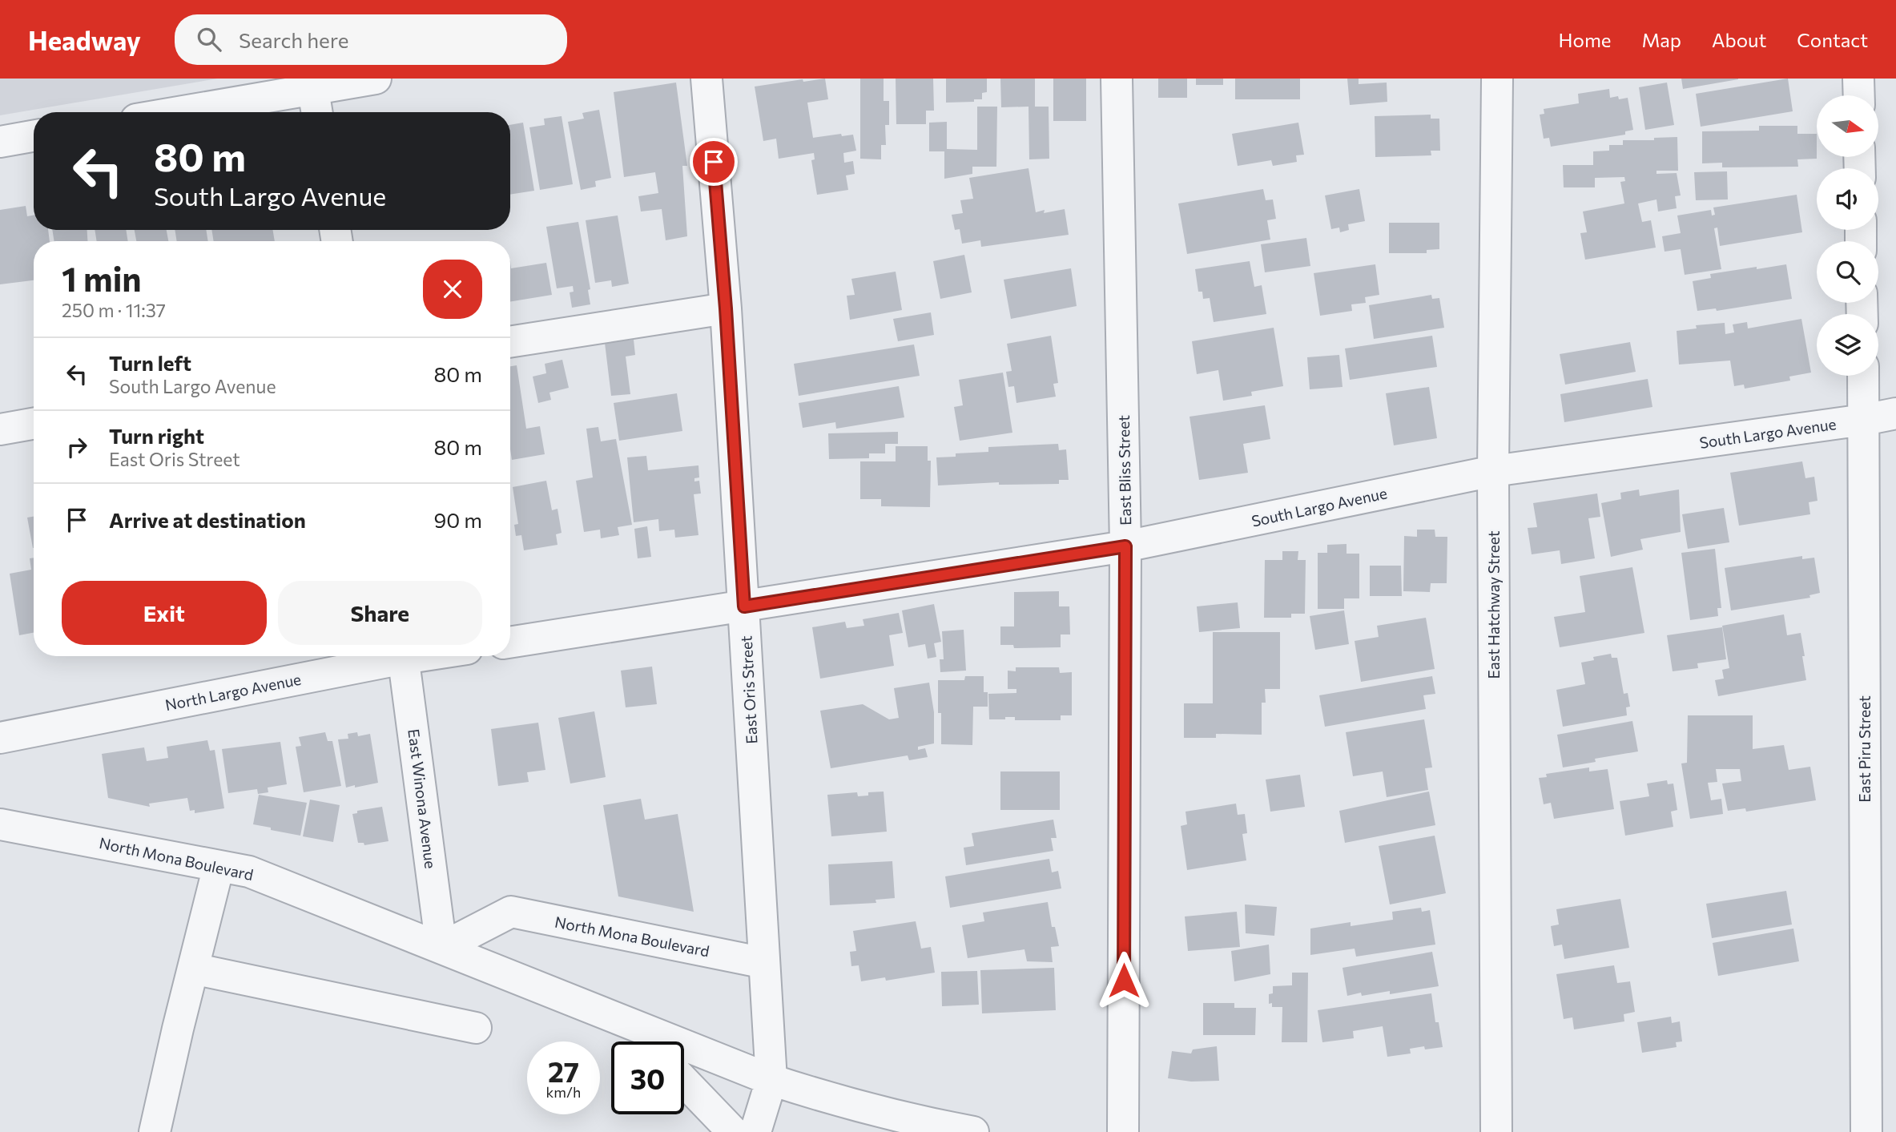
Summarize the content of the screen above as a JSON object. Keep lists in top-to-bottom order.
{
  "streets": {
    "street": [
      "South Largo Avenue",
      "East Bliss Street",
      "East Hatchway Street",
      "East Oris Street",
      "North Largo Avenue",
      "East Piru Street",
      "East Winona Avenue",
      "North Mona Boulevard"
    ]
  },
  "crossings": [
    ["South Largo Avenue", "East Bliss Street"],
    ["South Largo Avenue", "East Hatchway Street"],
    ["South Largo Avenue", "East Oris Street"],
    ["South Largo Avenue", "East Piru Street"],
    ["East Oris Street", "North Mona Boulevard"],
    ["East Winona Avenue", "North Mona Boulevard"]
  ],
  "north": "right",
  "page": {
    "header": "Headway",
    "search": "Search here",
    "nav": [
      "Home",
      "Map",
      "About",
      "Contact"
    ],
    "turn": ["80 m", "South Largo Avenue"],
    "heading": ["1 min", "250 m · 11:37"],
    "list": [
      {
        "name": "Turn left",
        "note": "South Largo Avenue",
        "value": "80 m"
      },
      {
        "name": "Turn right",
        "note": "East Oris Street",
        "value": "80 m"
      },
      {
        "name": "Arrive at destination",
        "value": "90 m"
      }
    ],
    "buttons": ["Exit", "Share"],
    "speed": "27 km/h",
    "limit": "30"
  }
}
